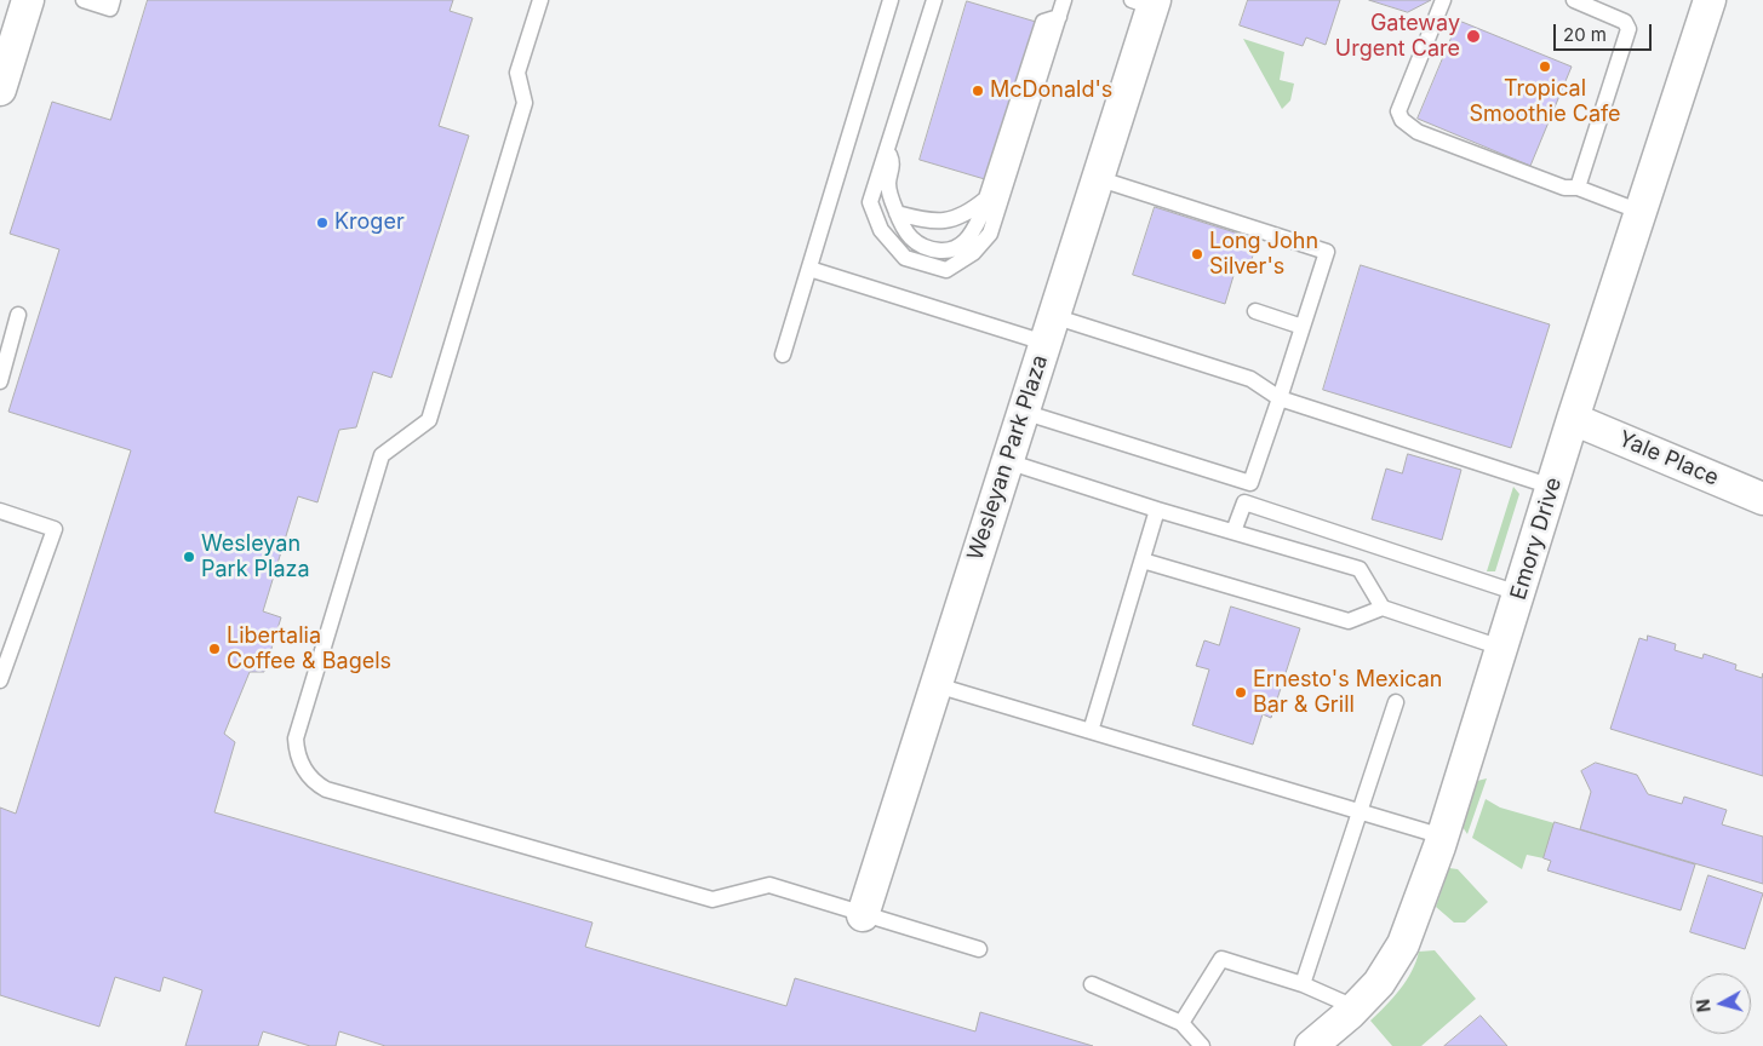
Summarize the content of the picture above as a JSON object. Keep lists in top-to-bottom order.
{
  "streets": {
    "street": ["Wesleyan Park Plaza", "Yale Place", "Emory Drive"]
  },
  "crossings": [
    ["Yale Place", "Emory Drive"]
  ],
  "places": [
    "Gateway Urgent Care",
    "Tropical Smoothie Cafe",
    "McDonald's",
    "Kroger",
    "Long John Silver's",
    "Wesleyan Park Plaza",
    "Libertalia Coffee & Bagels",
    "Ernesto's Mexican Bar & Grill"
  ],
  "scale_bar": "20 m",
  "north": "left"
}
